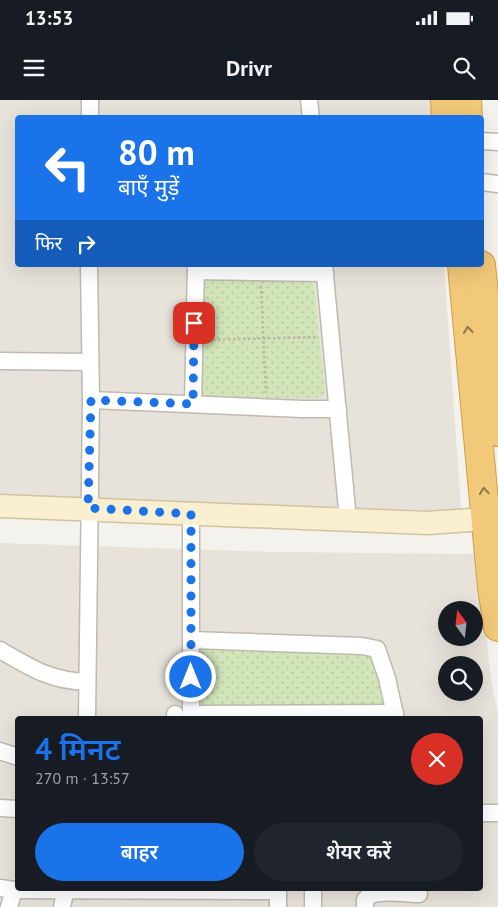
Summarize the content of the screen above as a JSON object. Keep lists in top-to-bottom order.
{
  "north": "top",
  "page": {
    "status": "13:53",
    "header": "Drivr",
    "turn": ["80 m", "बाएँ मुड़ें"],
    "then": "फिर",
    "heading": ["4 मिनट", "270 m · 13:57"],
    "buttons": ["बाहर", "शेयर करें"]
  }
}
